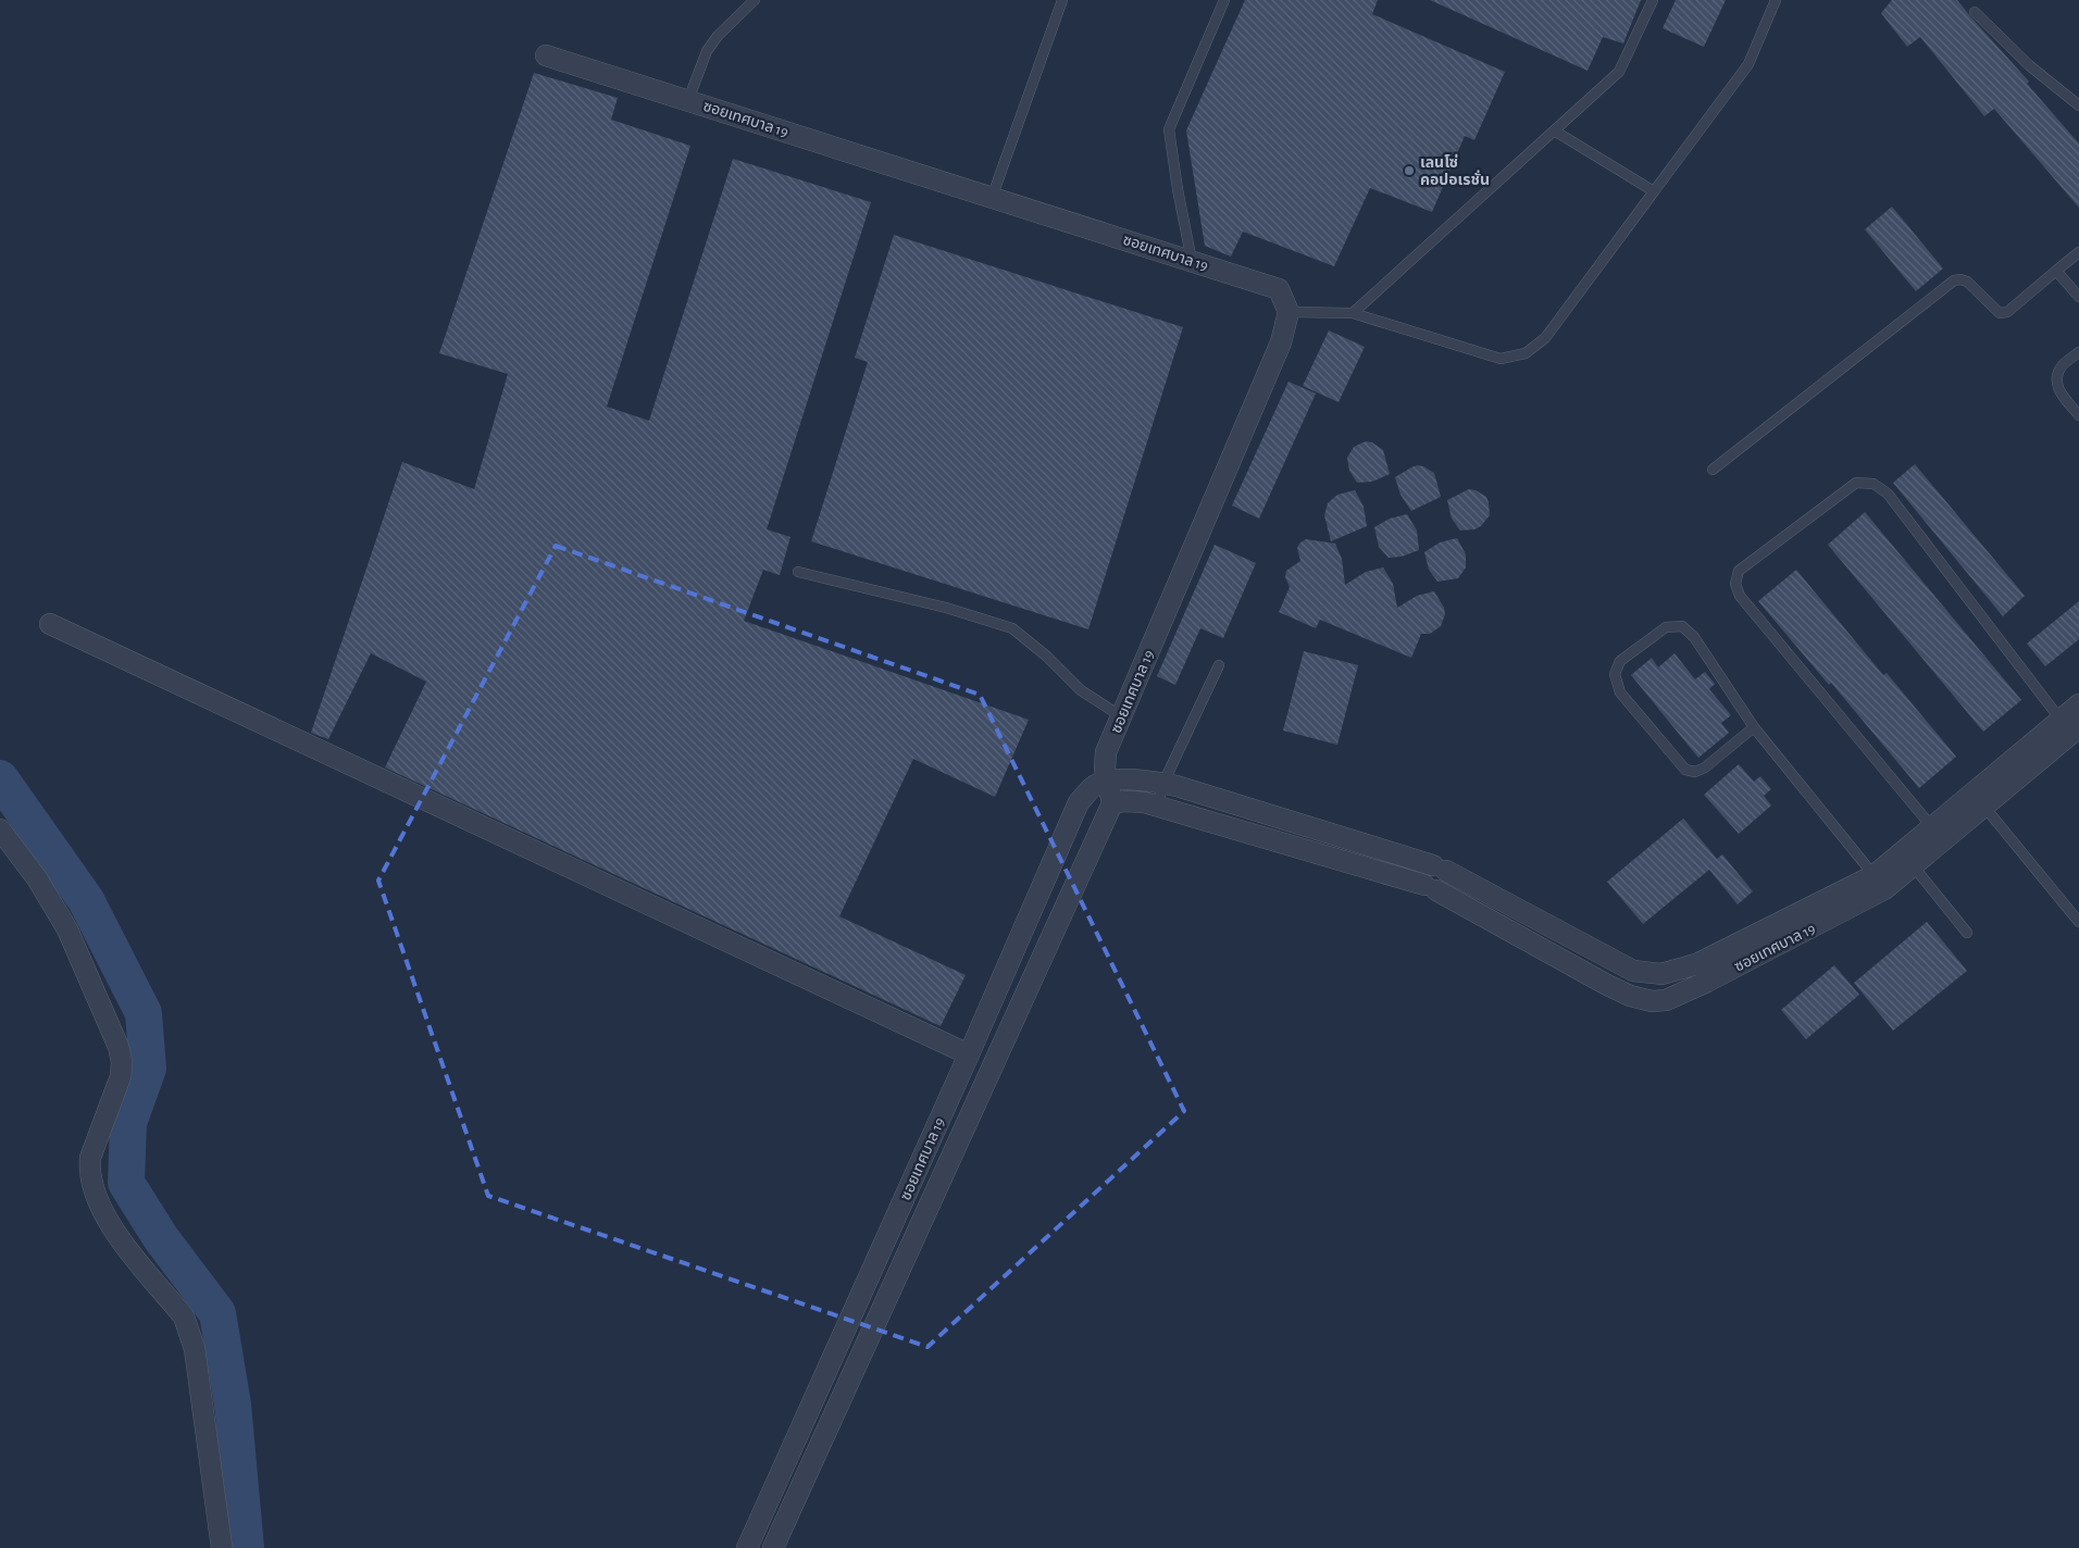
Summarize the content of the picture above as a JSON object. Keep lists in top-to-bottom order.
{
  "streets": {
    "street": ["ซอยเทศบาล 19"]
  },
  "places": ["เลนโซ่ คอปอเรชั่น"]
}
